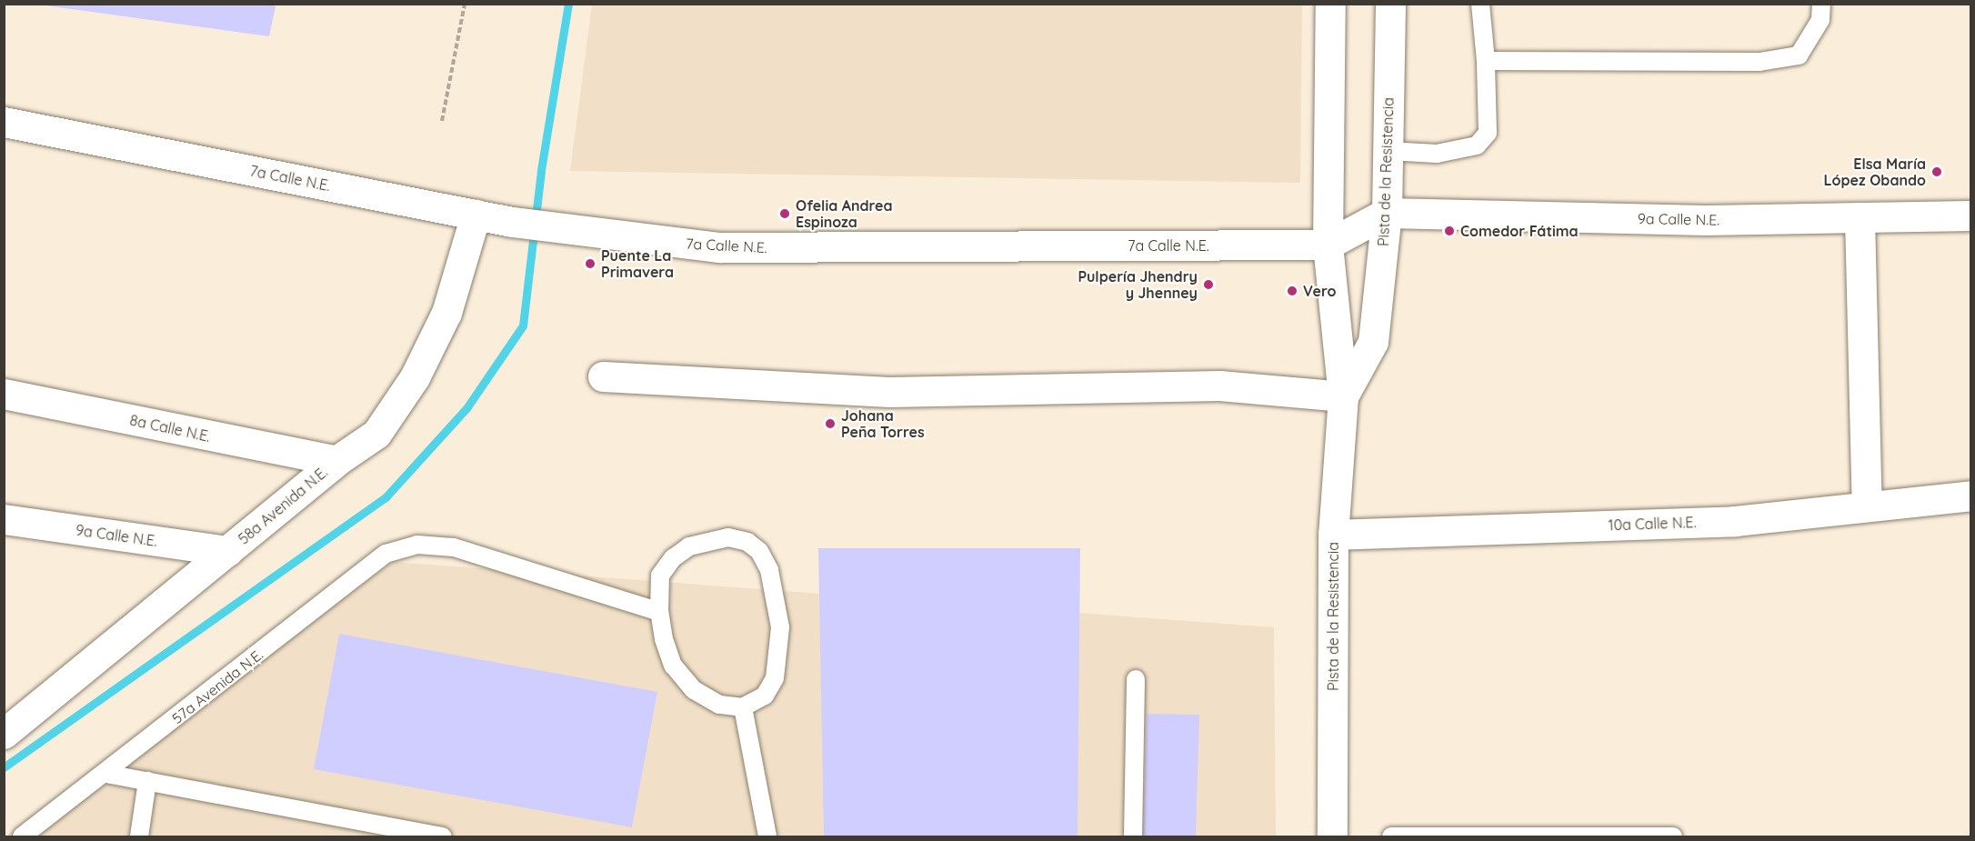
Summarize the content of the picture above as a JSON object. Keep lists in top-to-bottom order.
{
  "streets": {
    "street": [
      "Pista de la Resistencia",
      "7a Calle N.E.",
      "9a Calle N.E.",
      "8a Calle N.E.",
      "58a Avenida N.E.",
      "10a Calle N.E."
    ],
    "lane": ["57a Avenida N.E."]
  },
  "crossings": [
    ["Pista de la Resistencia", "7a Calle N.E."],
    ["Pista de la Resistencia", "9a Calle N.E."],
    ["Pista de la Resistencia", "10a Calle N.E."],
    ["7a Calle N.E.", "9a Calle N.E."],
    ["7a Calle N.E.", "58a Avenida N.E."],
    ["9a Calle N.E.", "58a Avenida N.E."],
    ["8a Calle N.E.", "58a Avenida N.E."]
  ],
  "places": [
    "Elsa María López Obando",
    "Ofelia Andrea Espinoza",
    "Comedor Fátima",
    "Puente La Primavera",
    "Pulpería Jhendry y Jhenney",
    "Vero",
    "Johana Peña Torres"
  ]
}
